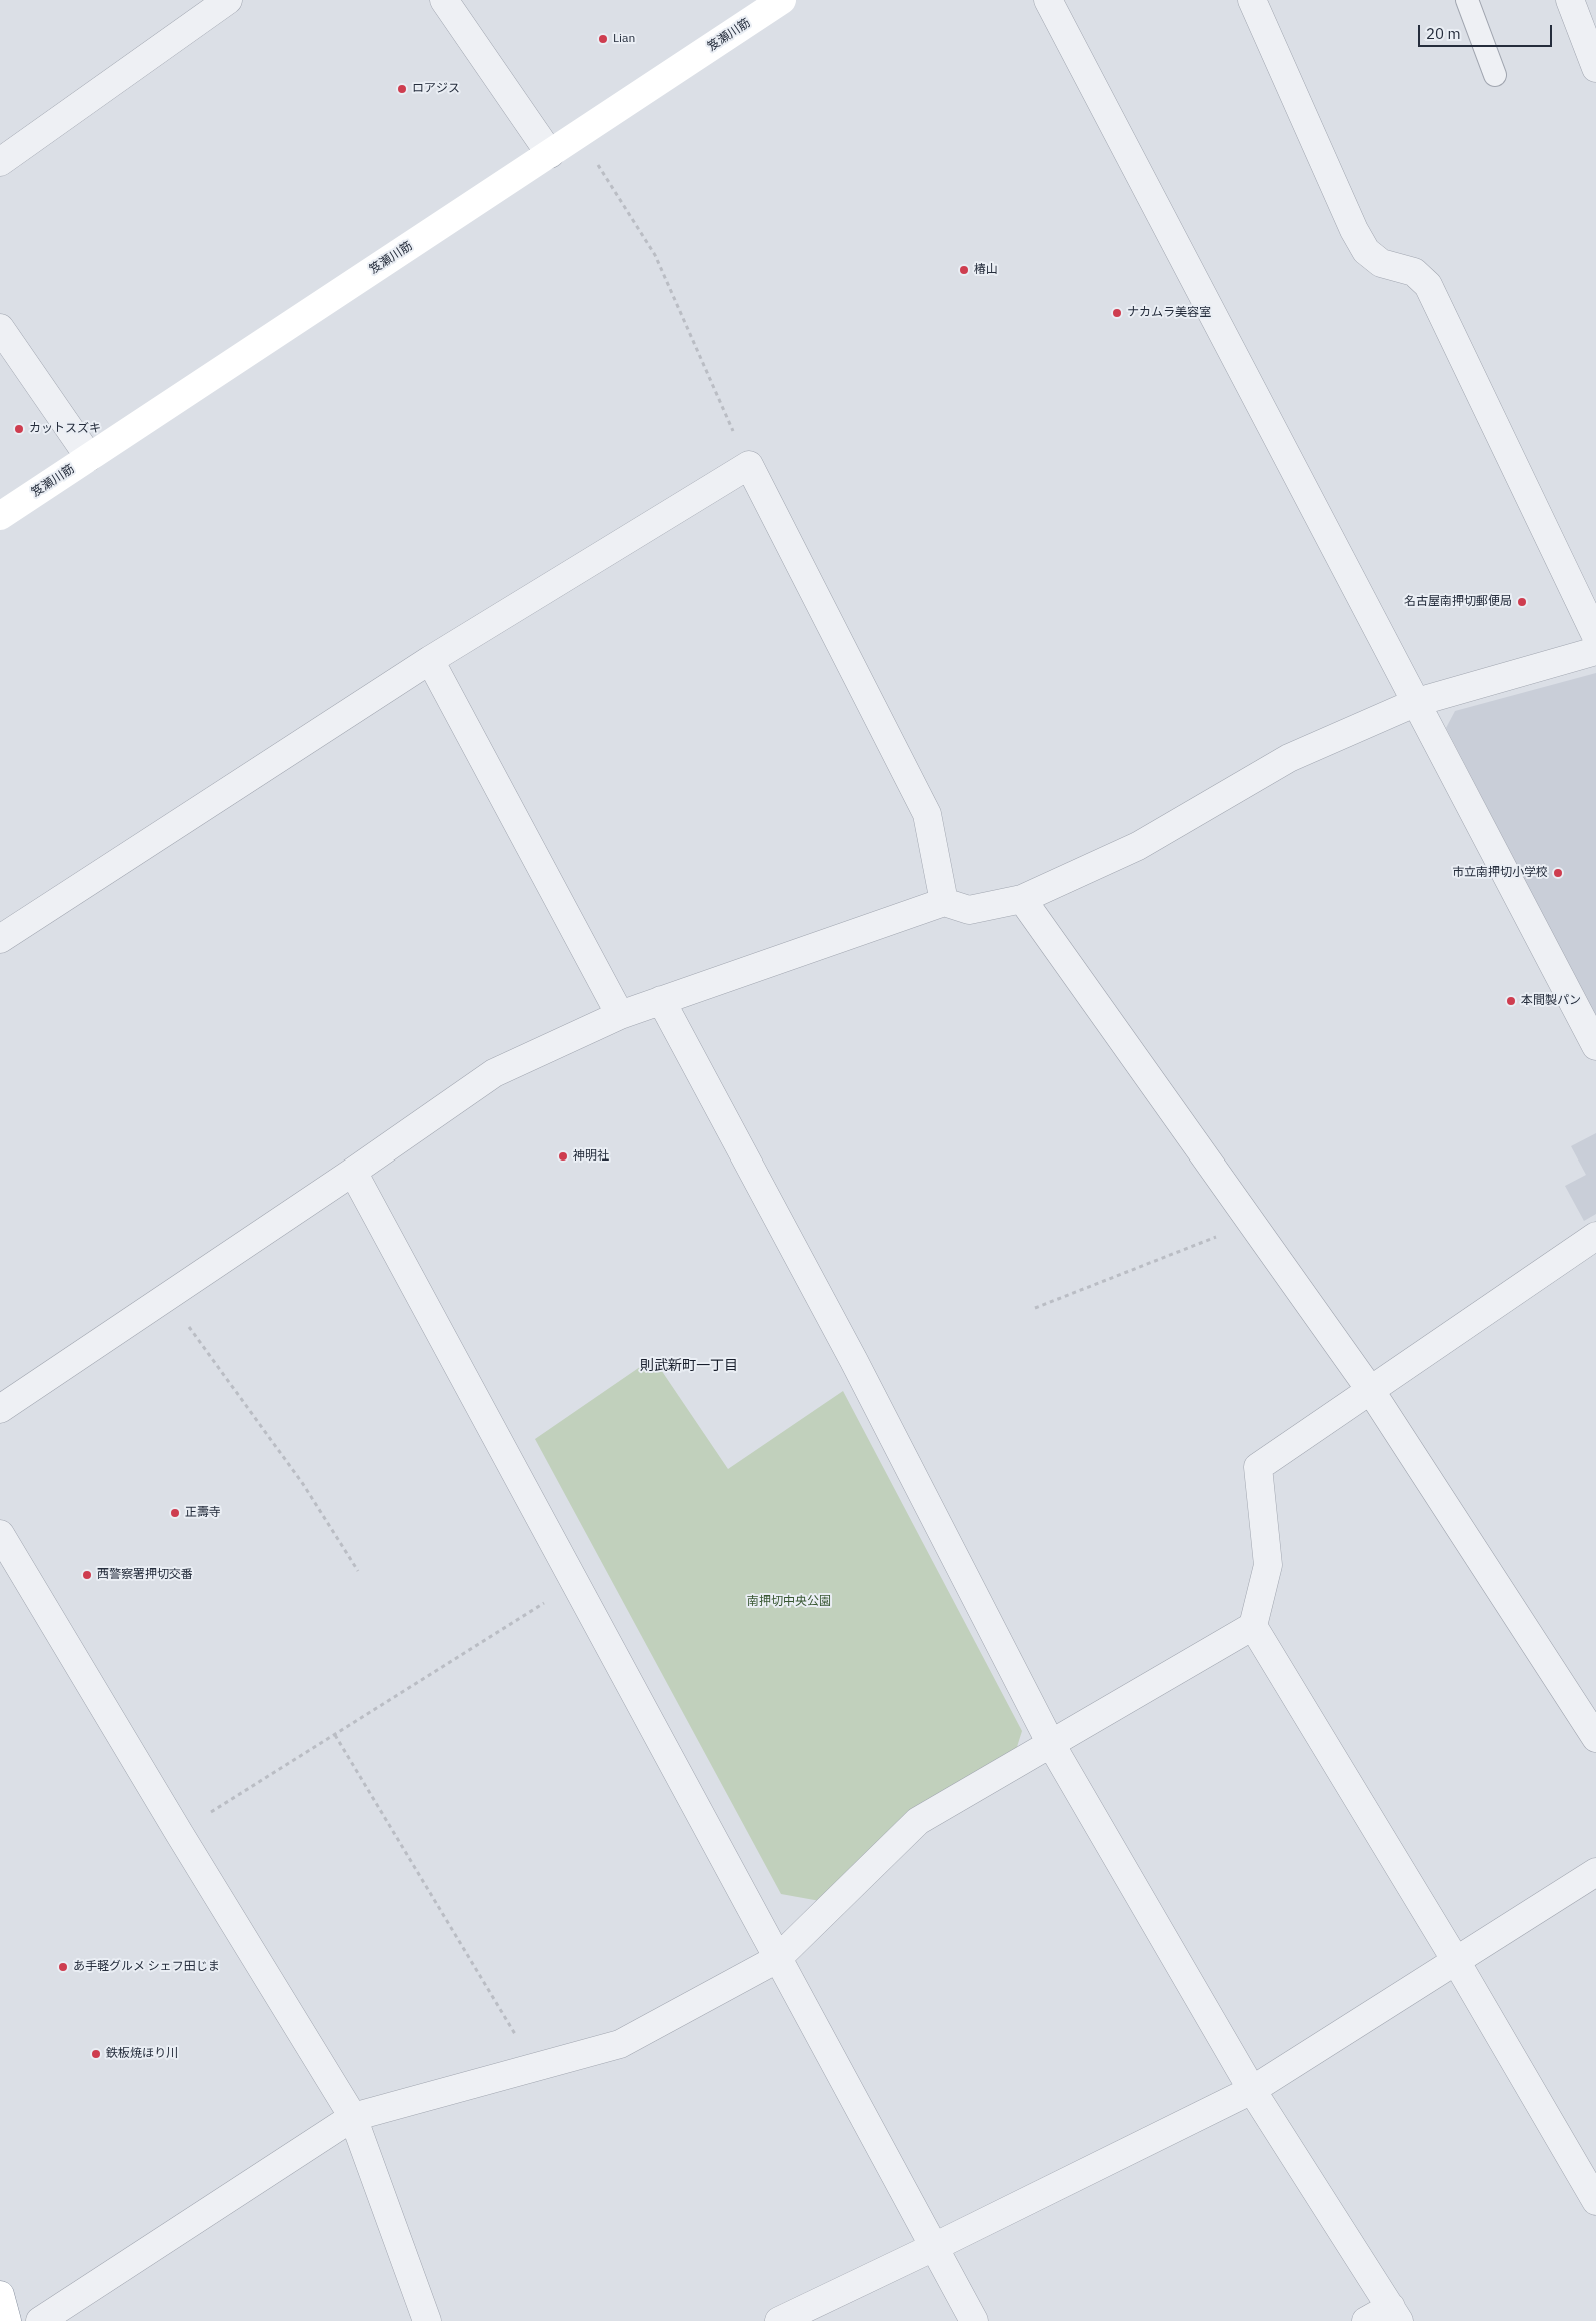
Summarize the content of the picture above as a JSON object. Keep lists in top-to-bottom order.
{
  "streets": {
    "main road": ["笈瀬川筋"]
  },
  "districts": ["則武新町一丁目"],
  "parks": ["南押切中央公園"],
  "places": [
    "Lian",
    "ロアジス",
    "椿山",
    "ナカムラ美容室",
    "カットスズキ",
    "名古屋南押切郵便局",
    "市立南押切小学校",
    "本間製パン",
    "神明社",
    "正壽寺",
    "西警察署押切交番",
    "あ手軽グルメ シェフ田じま",
    "鉄板焼ほり川"
  ],
  "scale_bar": "20 m"
}
